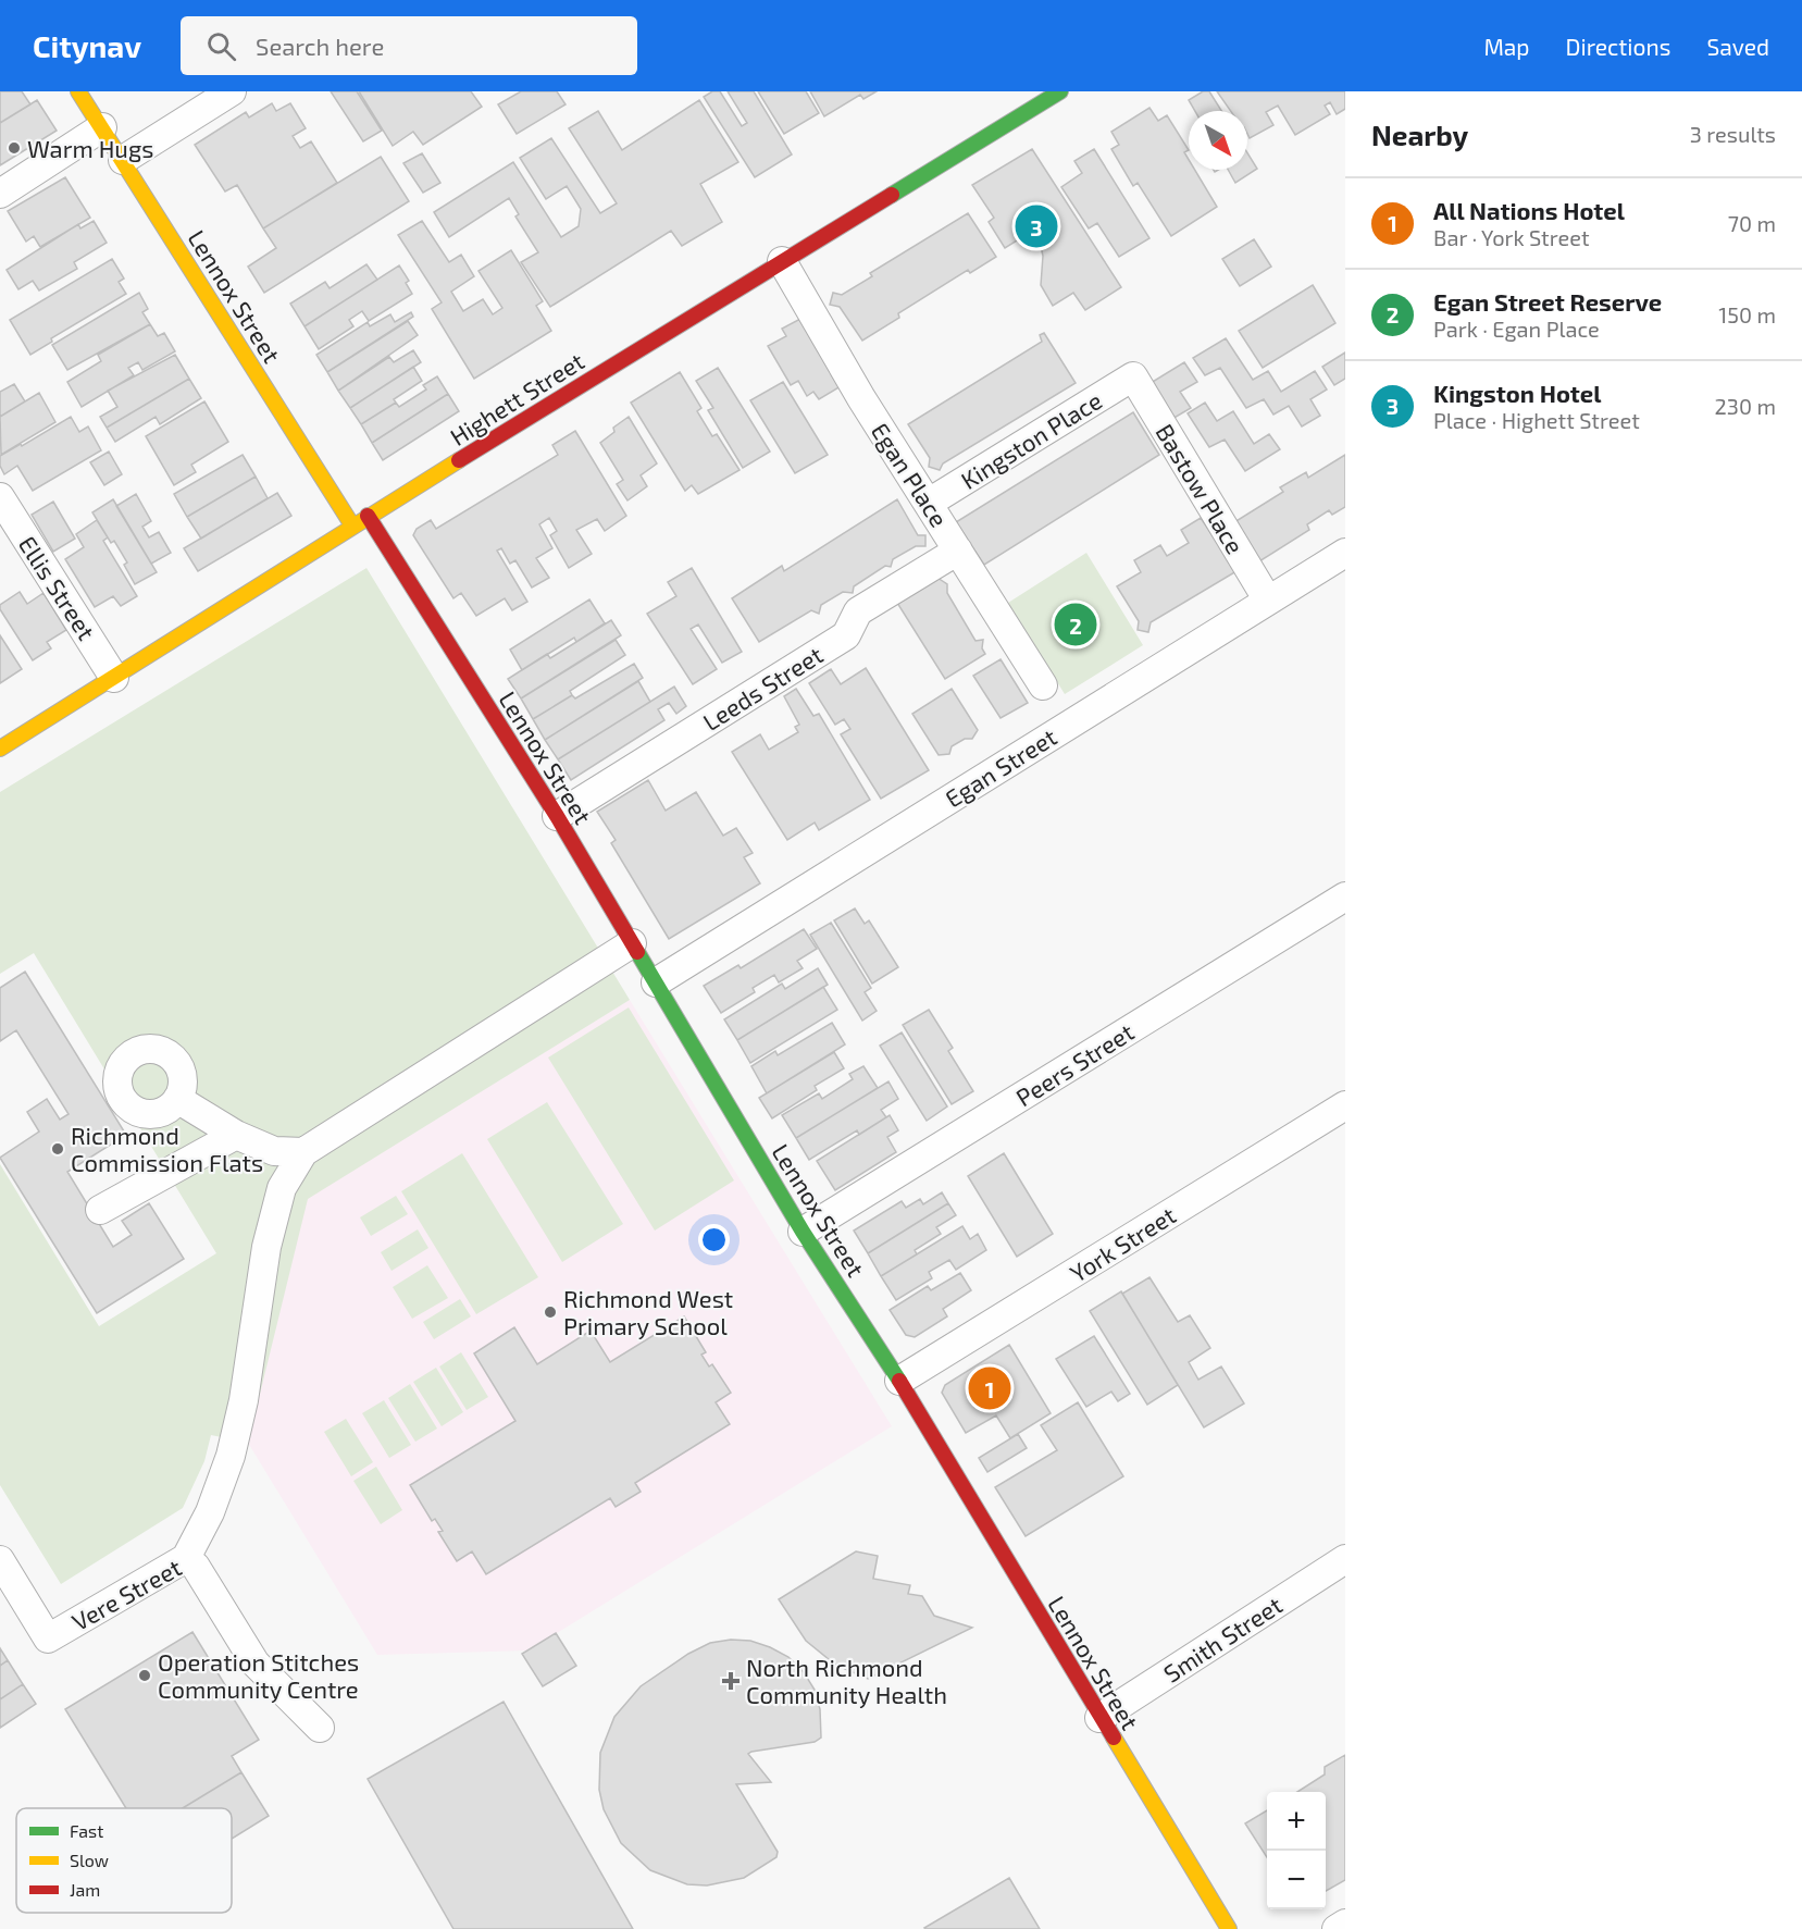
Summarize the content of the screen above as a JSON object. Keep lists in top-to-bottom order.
{
  "streets": {
    "street": [
      "Lennox Street",
      "Highett Street",
      "Kingston Place",
      "Egan Place",
      "Bastow Place",
      "Ellis Street",
      "Leeds Street",
      "Egan Street",
      "Peers Street",
      "York Street",
      "Vere Street",
      "Smith Street"
    ]
  },
  "crossings": [
    ["Lennox Street", "Highett Street"],
    ["Lennox Street", "Leeds Street"],
    ["Lennox Street", "Egan Street"],
    ["Lennox Street", "Peers Street"],
    ["Lennox Street", "York Street"],
    ["Lennox Street", "Smith Street"],
    ["Highett Street", "Egan Place"],
    ["Highett Street", "Ellis Street"],
    ["Kingston Place", "Egan Place"],
    ["Kingston Place", "Bastow Place"],
    ["Egan Place", "Leeds Street"],
    ["Bastow Place", "Egan Street"]
  ],
  "places": {
    "other": [
      "Warm Hugs",
      "Richmond Commission Flats",
      "Richmond West Primary School",
      "Operation Stitches Community Centre"
    ],
    "health": ["North Richmond Community Health"]
  },
  "legend": ["Fast", "Slow", "Jam"],
  "north": "bottom right",
  "page": {
    "header": "Citynav",
    "search": "Search here",
    "nav": ["Map", "Directions", "Saved"],
    "heading": ["Nearby", "3 results"],
    "list": [
      {
        "mark": "1",
        "name": "All Nations Hotel",
        "note": "Bar · York Street",
        "value": "70 m"
      },
      {
        "mark": "2",
        "name": "Egan Street Reserve",
        "note": "Park · Egan Place",
        "value": "150 m"
      },
      {
        "mark": "3",
        "name": "Kingston Hotel",
        "note": "Place · Highett Street",
        "value": "230 m"
      }
    ],
    "pins": ["3", "2", "1"],
    "map_buttons": ["+", "−"]
  }
}
